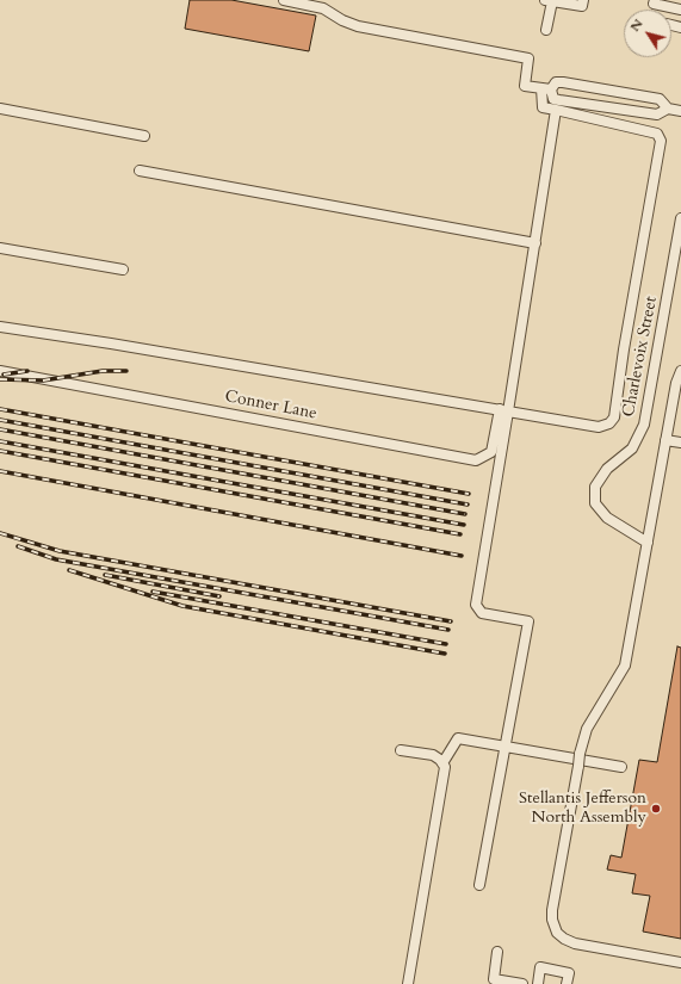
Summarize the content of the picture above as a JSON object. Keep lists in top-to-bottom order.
{
  "streets": {
    "street": ["Charlevoix Street", "Conner Lane"]
  },
  "places": ["Stellantis Jefferson North Assembly"],
  "north": "top left"
}
